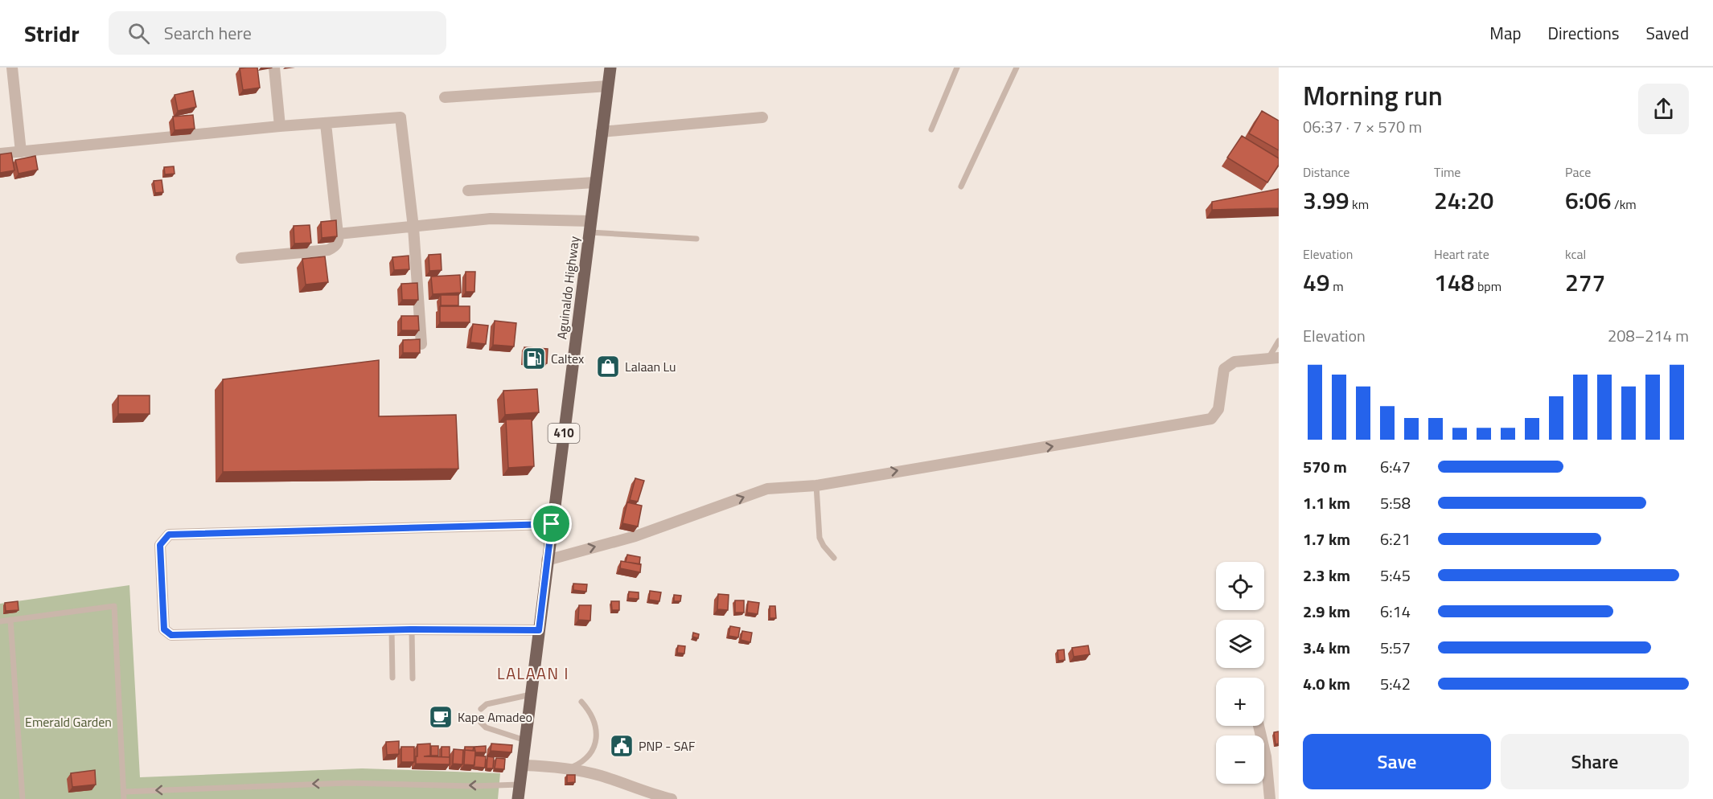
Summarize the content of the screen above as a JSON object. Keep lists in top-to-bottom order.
{
  "streets": {
    "main road": ["Aguinaldo Highway", "410"]
  },
  "districts": ["LALAAN I"],
  "parks": ["Emerald Garden"],
  "places": {
    "fuel station": ["Caltex"],
    "shop": ["Lalaan Lu"],
    "cafe": ["Kape Amadeo"],
    "public building": ["PNP - SAF"]
  },
  "page": {
    "header": "Stridr",
    "search": "Search here",
    "nav": ["Map", "Directions", "Saved"],
    "heading": ["Morning run", "06:37 · 7 × 570 m"],
    "stats": [
      ["Distance", "3.99 km"],
      ["Time", "24:20"],
      ["Pace", "6:06 /km"],
      ["Elevation", "49 m"],
      ["Heart rate", "148 bpm"],
      ["kcal", "277"]
    ],
    "chart": ["Elevation", "208–214 m"],
    "list": [
      {
        "name": "570 m",
        "note": "6:47"
      },
      {
        "name": "1.1 km",
        "note": "5:58"
      },
      {
        "name": "1.7 km",
        "note": "6:21"
      },
      {
        "name": "2.3 km",
        "note": "5:45"
      },
      {
        "name": "2.9 km",
        "note": "6:14"
      },
      {
        "name": "3.4 km",
        "note": "5:57"
      },
      {
        "name": "4.0 km",
        "note": "5:42"
      }
    ],
    "map_buttons": ["+", "−"],
    "buttons": ["Save", "Share"]
  }
}
